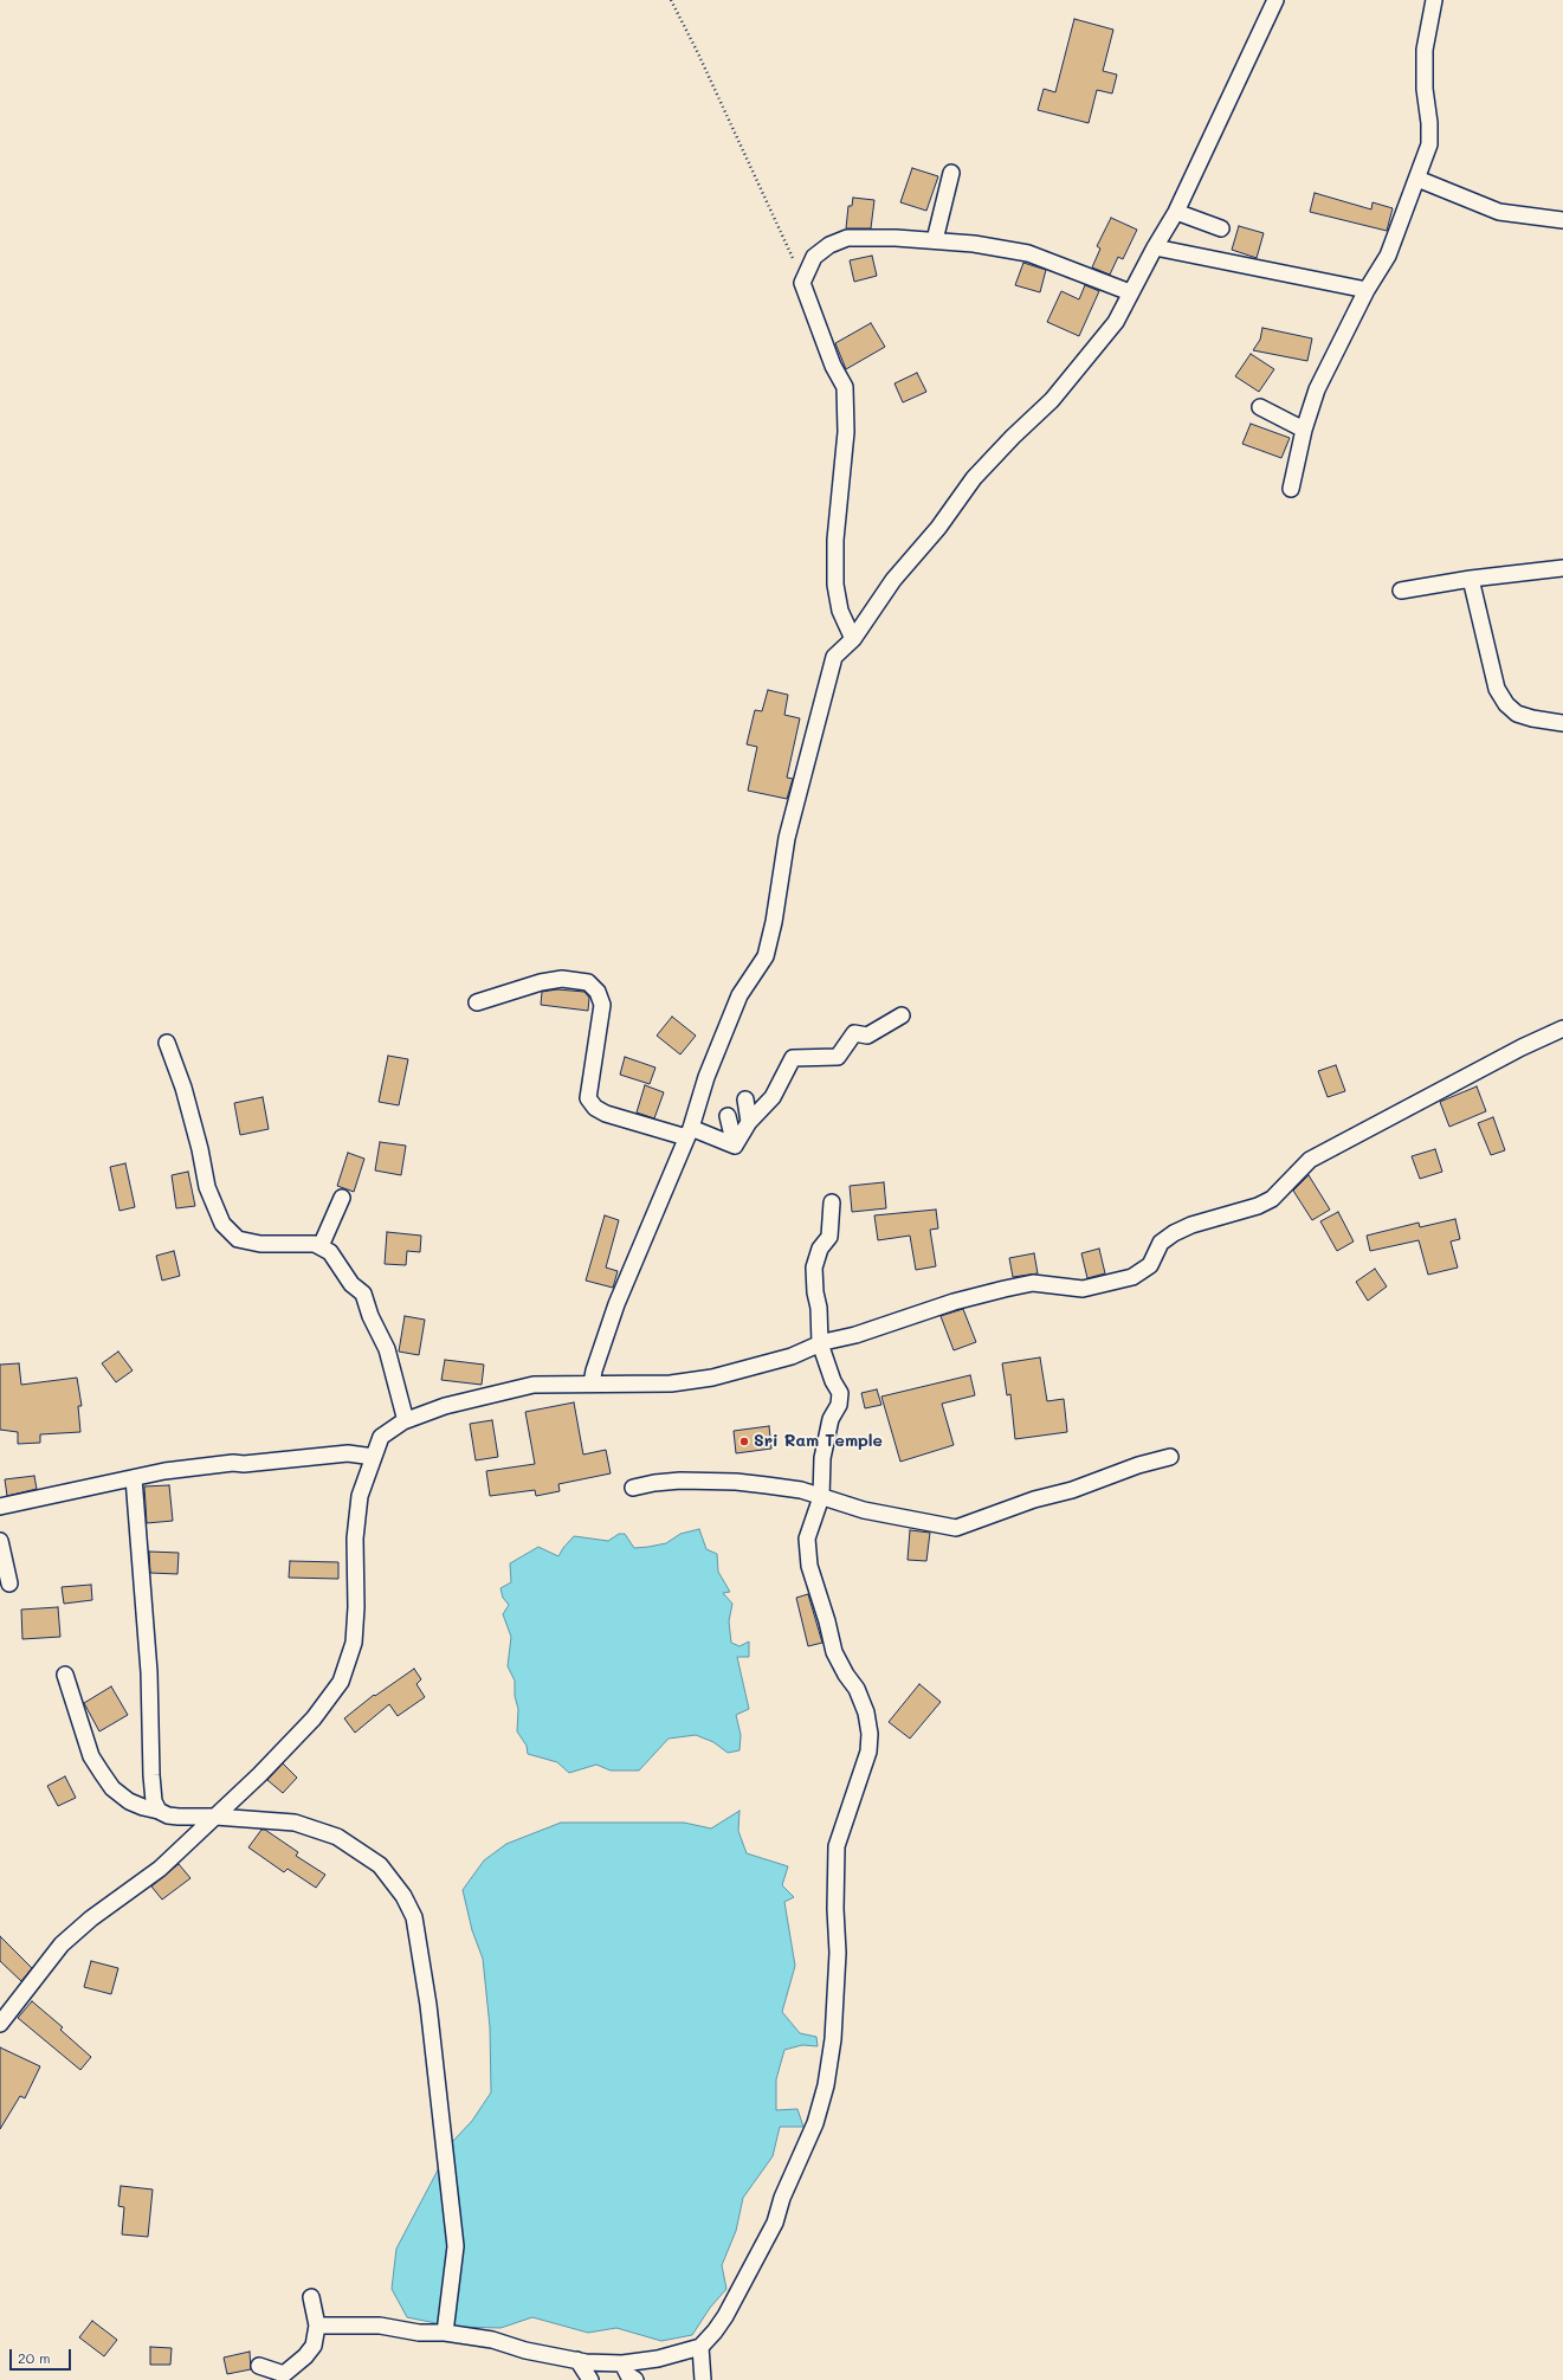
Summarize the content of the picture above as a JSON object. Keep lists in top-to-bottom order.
{
  "places": ["Sri Ram Temple"],
  "scale_bar": "20 m"
}
